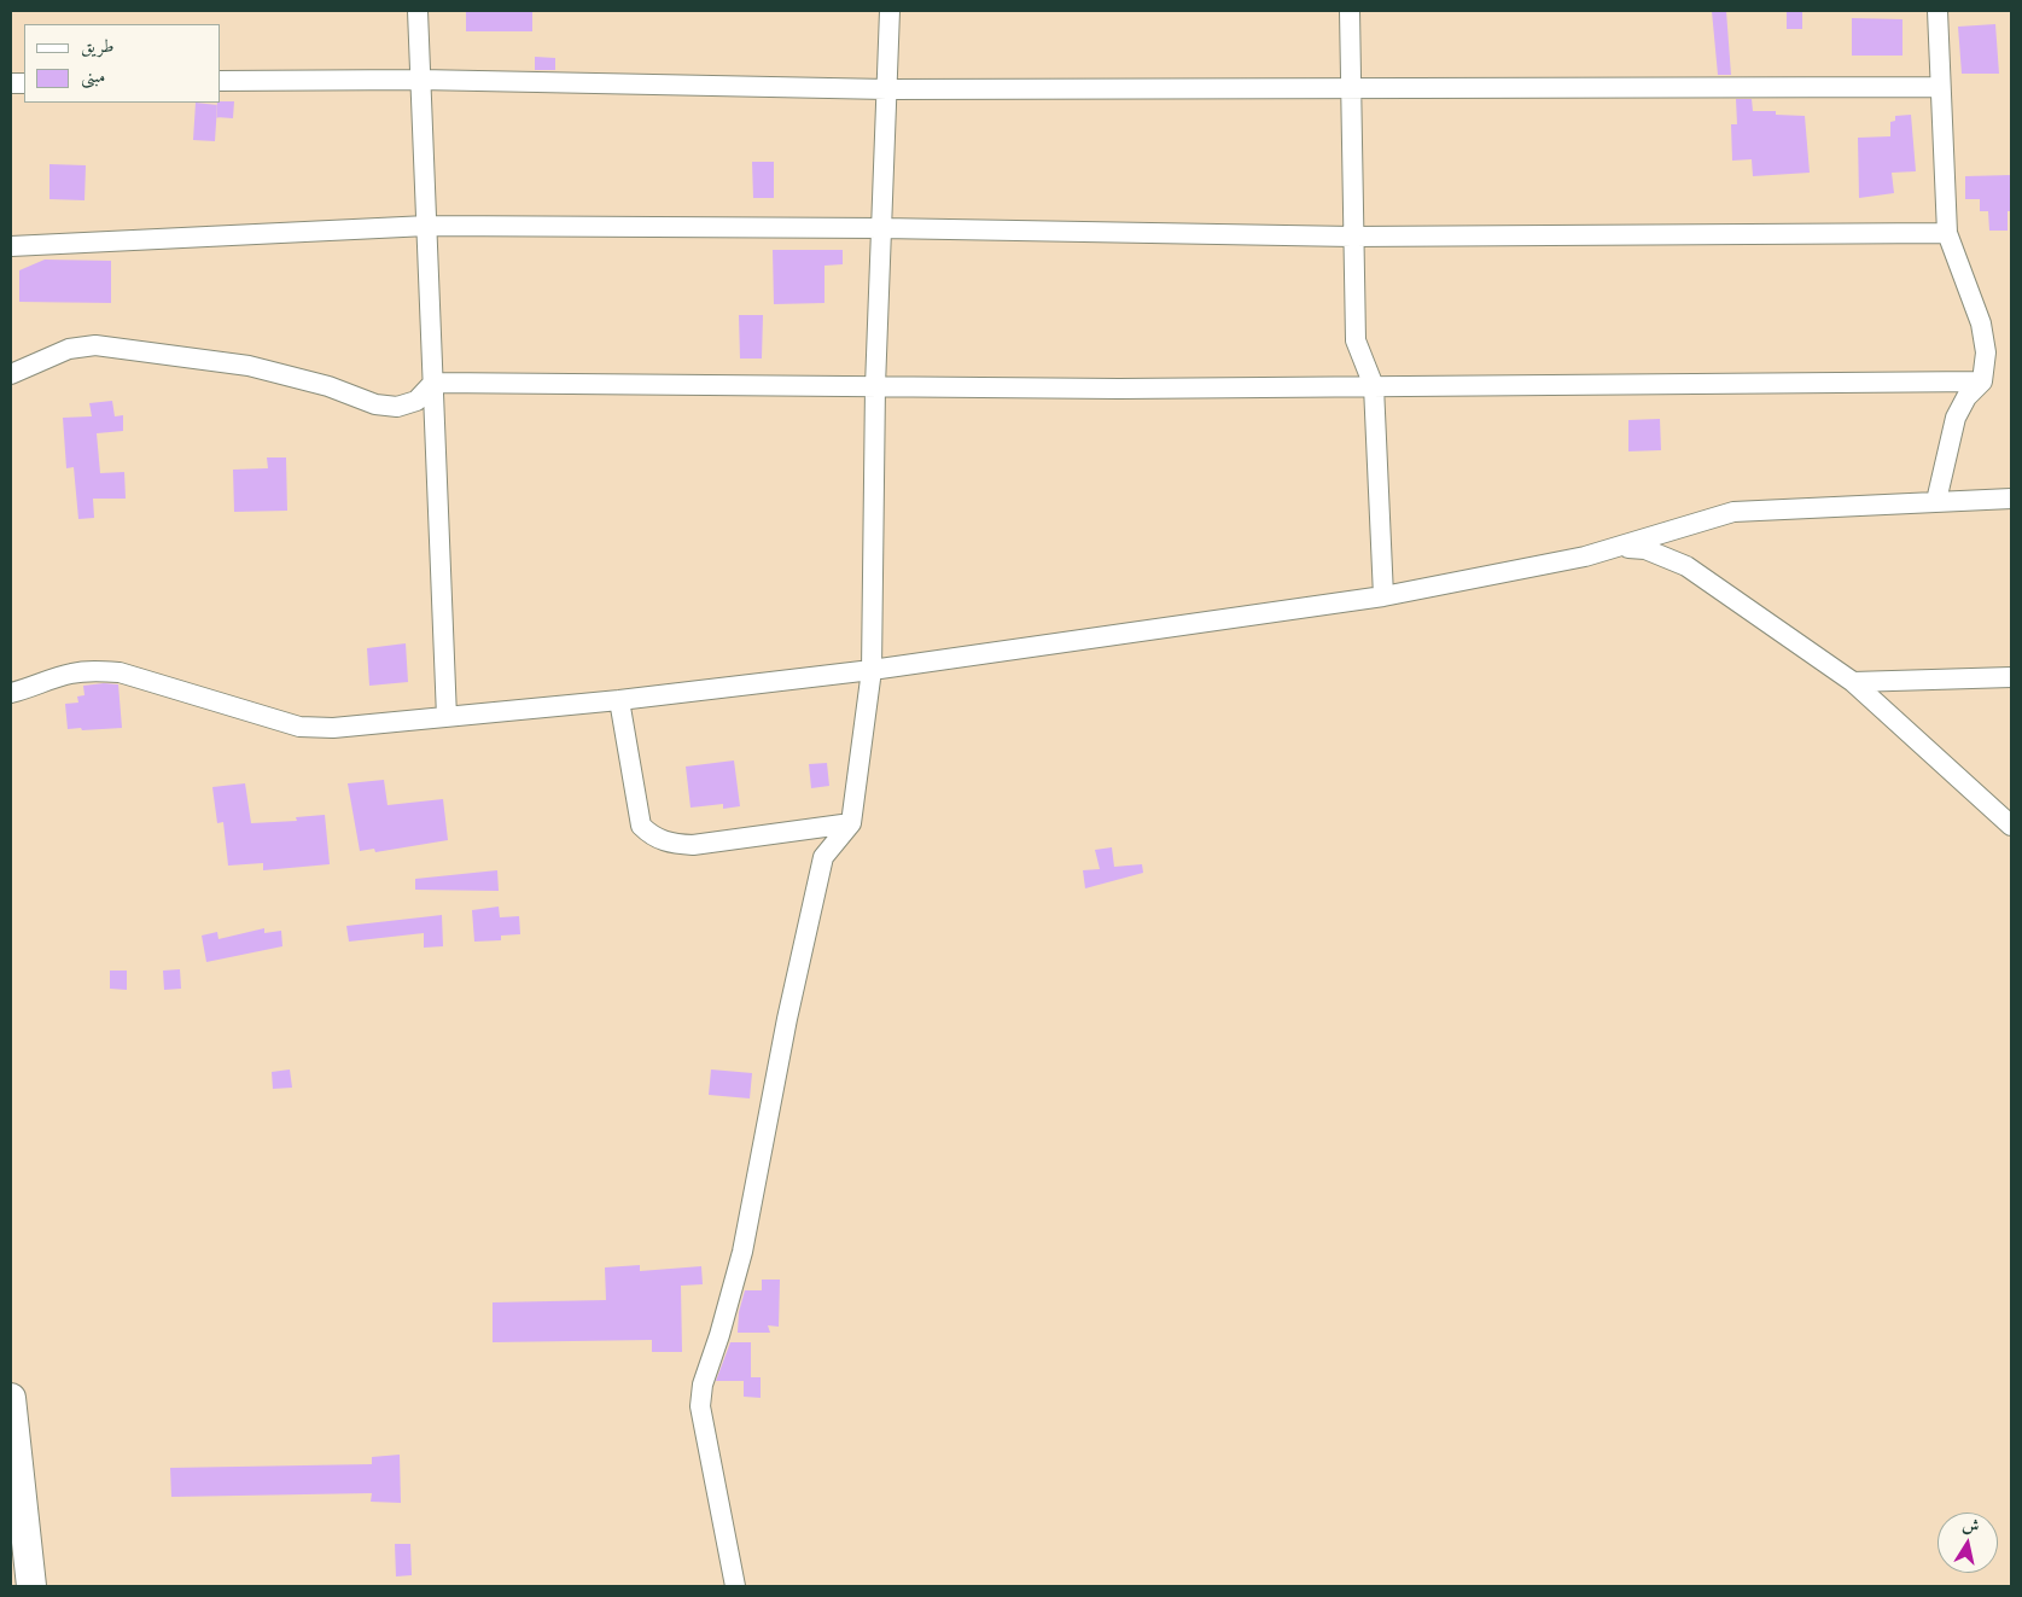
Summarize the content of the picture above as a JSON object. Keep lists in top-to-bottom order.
{
  "legend": ["طريق", "مبنى"],
  "north": "top"
}
